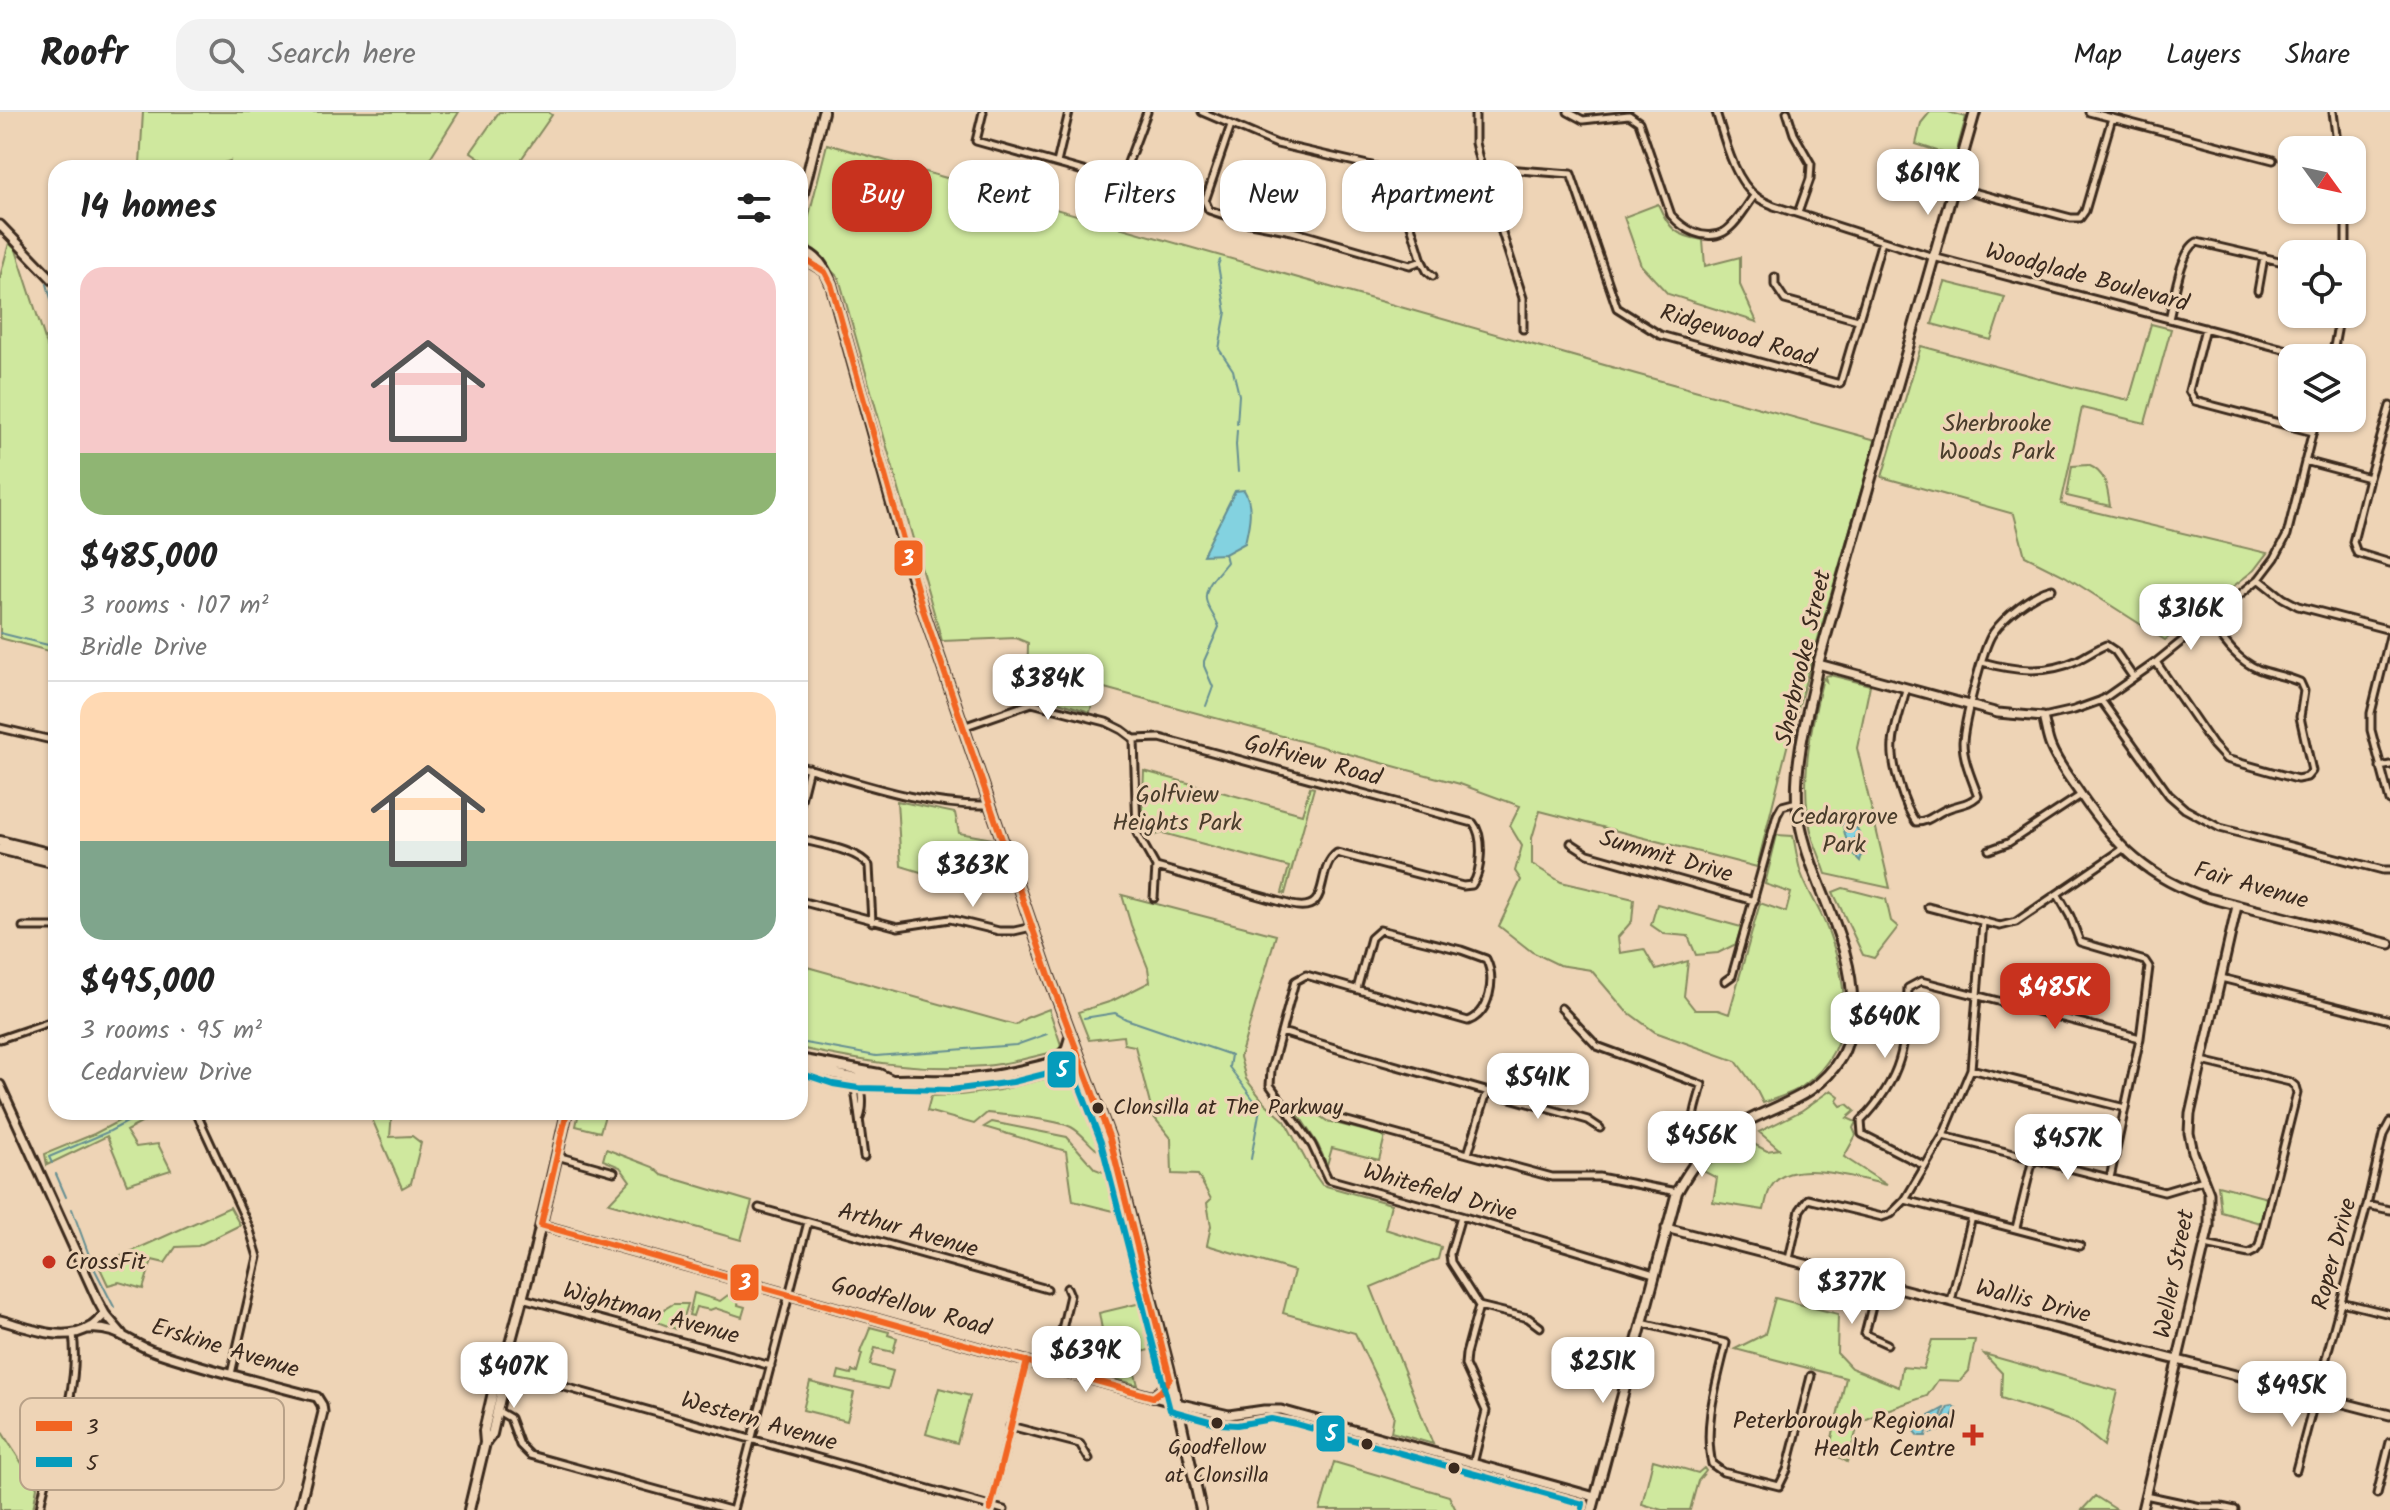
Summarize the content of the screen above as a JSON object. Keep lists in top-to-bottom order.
{
  "streets": {
    "main road": ["Sherbrooke Street"],
    "street": [
      "Woodglade Boulevard",
      "Ridgewood Road",
      "Golfview Road",
      "Summit Drive",
      "Fair Avenue",
      "Whitefield Drive",
      "Arthur Avenue",
      "Roper Drive",
      "Weller Street",
      "Wallis Drive",
      "Goodfellow Road",
      "Wightman Avenue",
      "Erskine Avenue",
      "Western Avenue"
    ]
  },
  "crossings": [
    ["Woodglade Boulevard", "Ridgewood Road"],
    ["Woodglade Boulevard", "Sherbrooke Street"],
    ["Sherbrooke Street", "Whitefield Drive"],
    ["Sherbrooke Street", "Wallis Drive"],
    ["Sherbrooke Street", "Goodfellow Road"],
    ["Fair Avenue", "Weller Street"],
    ["Roper Drive", "Wallis Drive"],
    ["Weller Street", "Wallis Drive"]
  ],
  "parks": ["Sherbrooke Woods Park", "Golfview Heights Park", "Cedargrove Park"],
  "places": {
    "other": ["Clonsilla at The Parkway", "CrossFit", "Goodfellow at Clonsilla"],
    "health": ["Peterborough Regional Health Centre"]
  },
  "lines": ["transit line 3", "transit line 5"],
  "legend": ["3", "5"],
  "north": "bottom right",
  "page": {
    "header": "Roofr",
    "search": "Search here",
    "nav": ["Map", "Layers", "Share"],
    "price": [
      "$619K",
      "$316K",
      "$384K",
      "$363K",
      "$485K",
      "$640K",
      "$541K",
      "$456K",
      "$457K",
      "$377K",
      "$639K",
      "$251K",
      "$407K",
      "$495K"
    ],
    "chip": [
      "Buy",
      "Rent",
      "Filters",
      "New",
      "Apartment"
    ],
    "heading": "14 homes",
    "list": [
      {
        "name": "$485,000",
        "note": "3 rooms · 107 m² · Bridle Drive"
      },
      {
        "name": "$495,000",
        "note": "3 rooms · 95 m² · Cedarview Drive"
      }
    ]
  }
}
